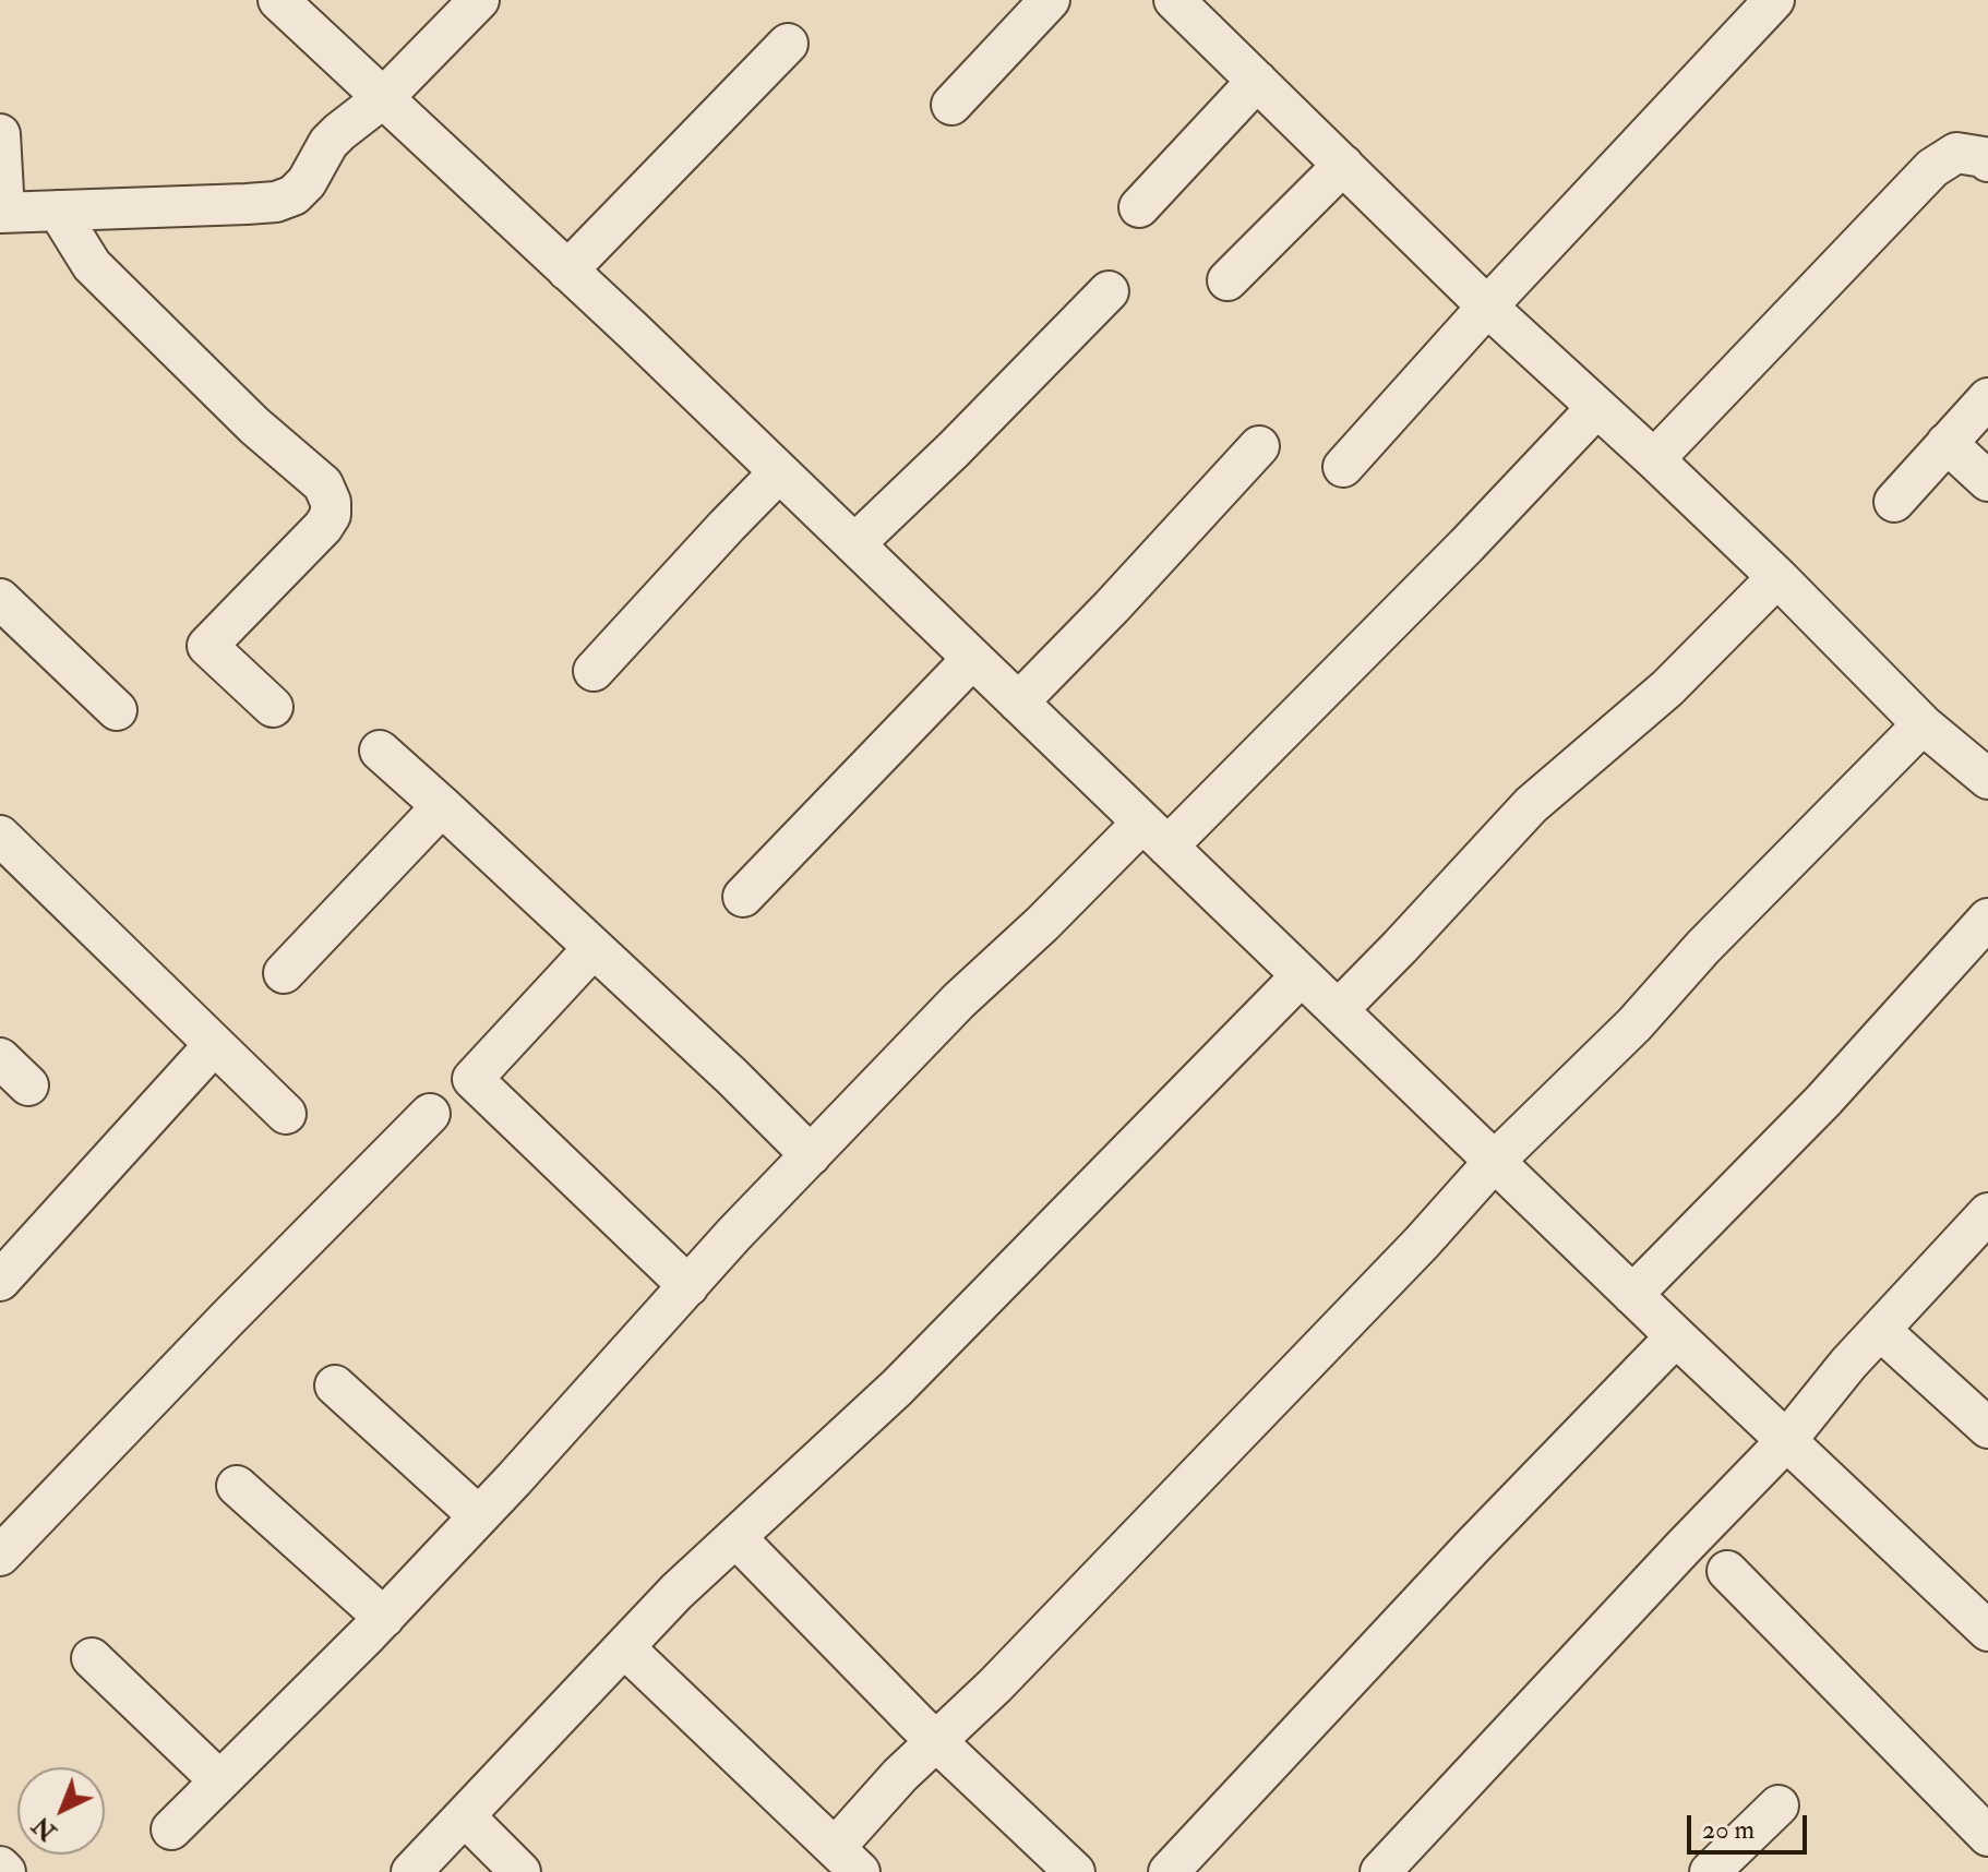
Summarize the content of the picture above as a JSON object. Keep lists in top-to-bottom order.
{
  "scale_bar": "20 m",
  "north": "bottom left"
}
